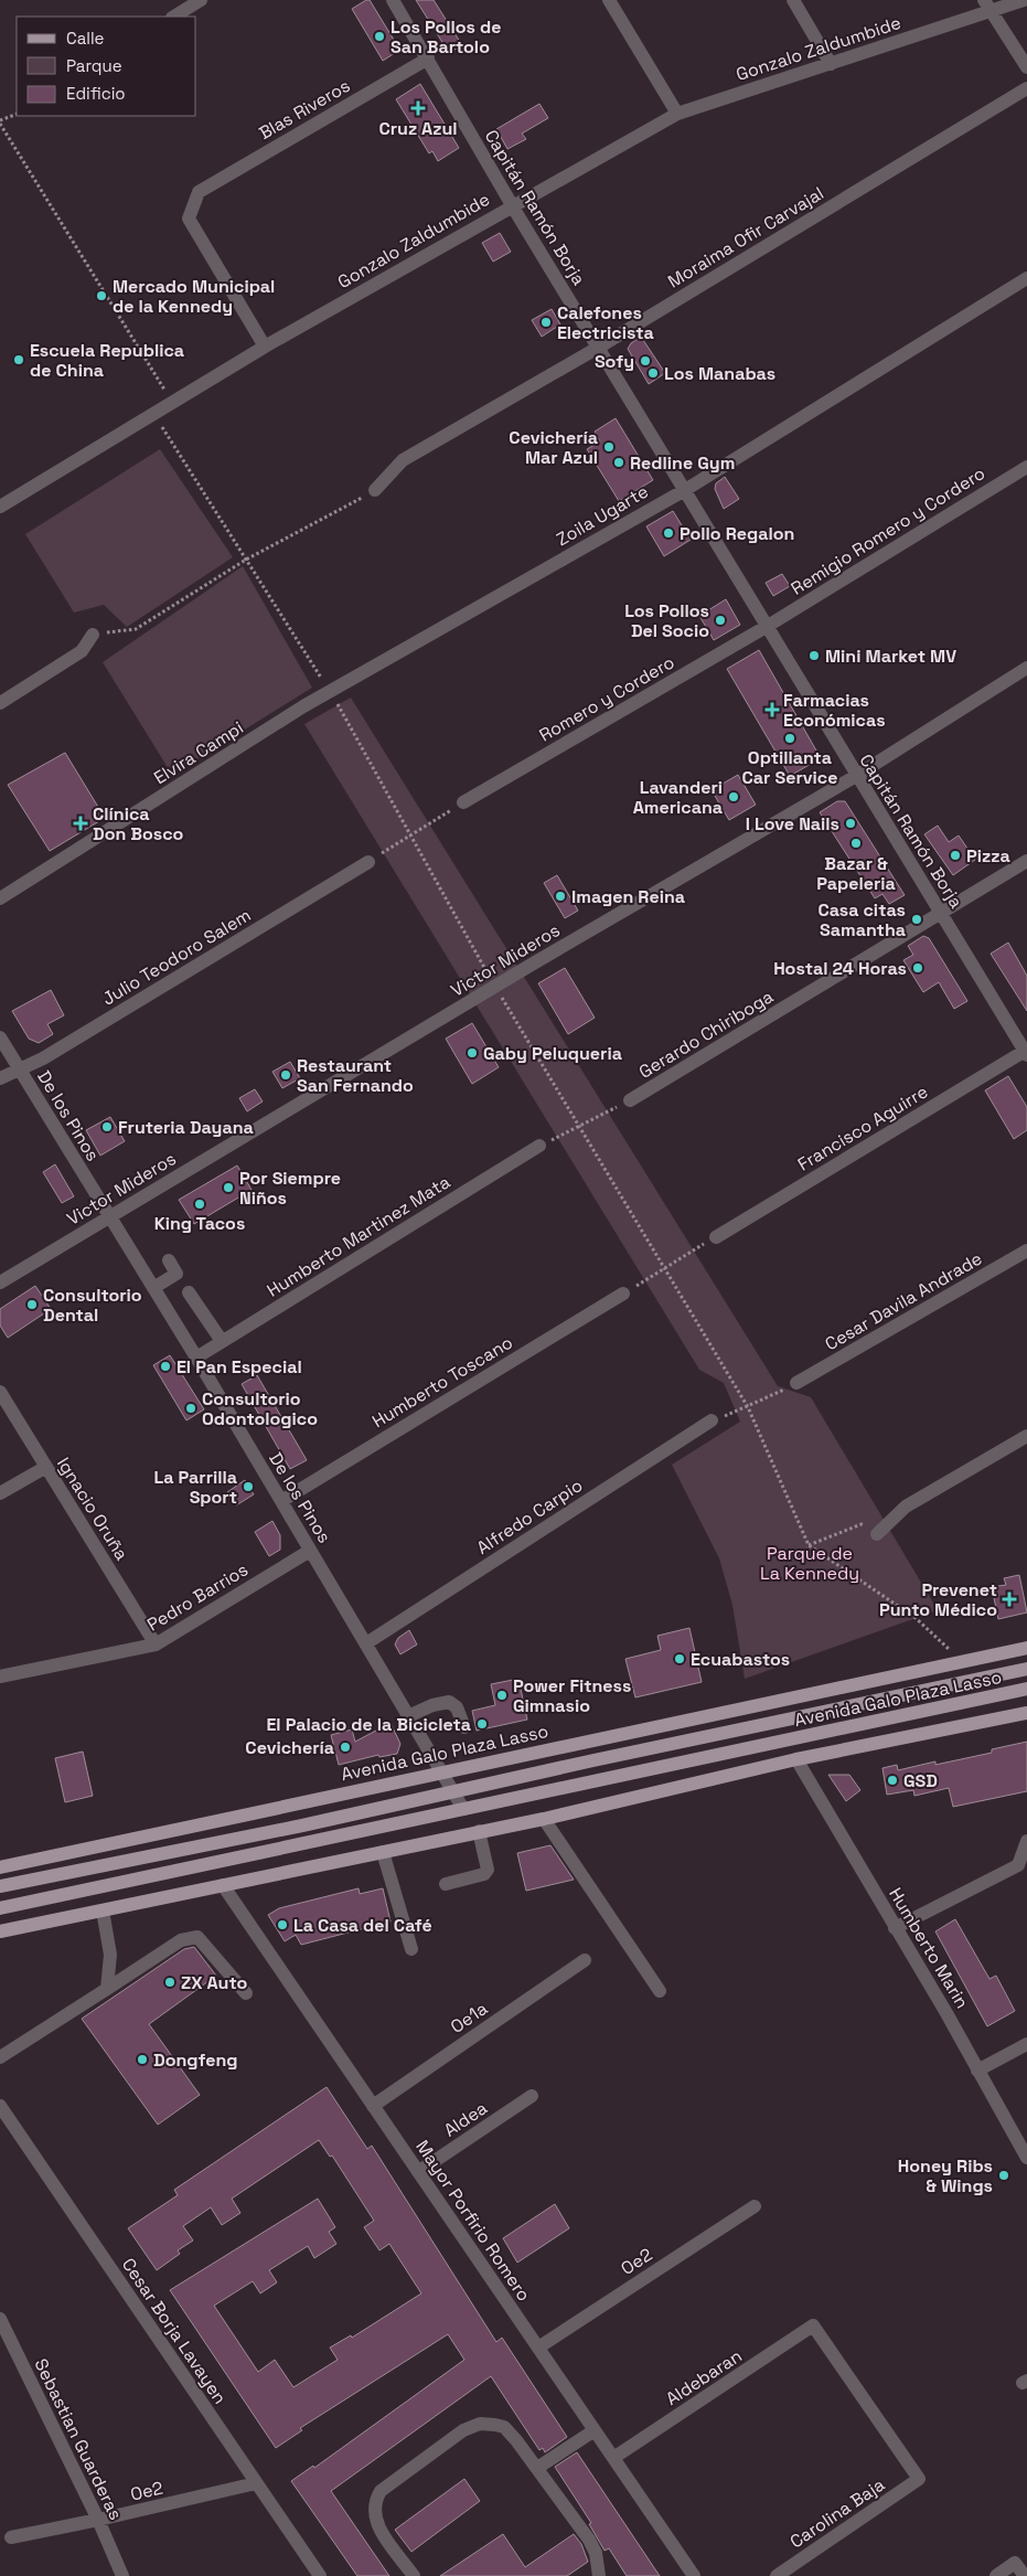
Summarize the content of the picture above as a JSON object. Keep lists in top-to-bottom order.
{
  "streets": {
    "main road": ["Avenida Galo Plaza Lasso"],
    "street": [
      "Gonzalo Zaldumbide",
      "Blas Riveros",
      "Capitán Ramón Borja",
      "Moraima Ofir Carvajal",
      "Zoila Ugarte",
      "Remigio Romero y Cordero",
      "Romero y Cordero",
      "Elvira Campi",
      "Julio Teodoro Salem",
      "Victor Mideros",
      "Gerardo Chiriboga",
      "De los Pinos",
      "Francisco Aguirre",
      "Humberto Martinez Mata",
      "Cesar Davila Andrade",
      "Humberto Toscano",
      "Ignacio Oruña",
      "Alfredo Carpio",
      "Pedro Barrios",
      "Humberto Marin",
      "Oe1a",
      "Aldea",
      "Mayor Porfirio Romero",
      "Oe2",
      "Cesar Borja Lavayen",
      "Aldebaran",
      "Sebastian Guarderas",
      "Carolina Baja"
    ]
  },
  "crossings": [
    ["Gonzalo Zaldumbide", "Blas Riveros"],
    ["Gonzalo Zaldumbide", "Capitán Ramón Borja"],
    ["Blas Riveros", "Capitán Ramón Borja"],
    ["Capitán Ramón Borja", "Moraima Ofir Carvajal"],
    ["Capitán Ramón Borja", "Zoila Ugarte"],
    ["Capitán Ramón Borja", "Remigio Romero y Cordero"],
    ["Capitán Ramón Borja", "Romero y Cordero"],
    ["Capitán Ramón Borja", "Victor Mideros"],
    ["Capitán Ramón Borja", "Gerardo Chiriboga"],
    ["Capitán Ramón Borja", "Francisco Aguirre"],
    ["Zoila Ugarte", "Elvira Campi"],
    ["Remigio Romero y Cordero", "Romero y Cordero"],
    ["Julio Teodoro Salem", "De los Pinos"],
    ["Victor Mideros", "De los Pinos"],
    ["De los Pinos", "Humberto Martinez Mata"],
    ["De los Pinos", "Humberto Toscano"],
    ["De los Pinos", "Alfredo Carpio"],
    ["De los Pinos", "Pedro Barrios"],
    ["De los Pinos", "Avenida Galo Plaza Lasso"],
    ["Ignacio Oruña", "Pedro Barrios"],
    ["Oe1a", "Mayor Porfirio Romero"],
    ["Aldea", "Mayor Porfirio Romero"],
    ["Mayor Porfirio Romero", "Oe2"],
    ["Mayor Porfirio Romero", "Aldebaran"],
    ["Oe2", "Cesar Borja Lavayen"],
    ["Oe2", "Sebastian Guarderas"],
    ["Aldebaran", "Carolina Baja"]
  ],
  "parks": ["Parque de La Kennedy"],
  "places": {
    "other": [
      "Los Pollos de San Bartolo",
      "Mercado Municipal de la Kennedy",
      "Calefones Electricista",
      "Escuela Republica de China",
      "Sofy",
      "Los Manabas",
      "Cevichería Mar Azul",
      "Redline Gym",
      "Pollo Regalon",
      "Los Pollos Del Socio",
      "Mini Market MV",
      "Optillanta Car Service",
      "Lavanderi Americana",
      "I Love Nails",
      "Bazar & Papeleria",
      "Pizza",
      "Imagen Reina",
      "Casa citas Samantha",
      "Hostal 24 Horas",
      "Gaby Peluqueria",
      "Restaurant San Fernando",
      "Fruteria Dayana",
      "Por Siempre Niños",
      "King Tacos",
      "Consultorio Dental",
      "El Pan Especial",
      "Consultorio Odontologico",
      "La Parrilla Sport",
      "Ecuabastos",
      "Power Fitness Gimnasio",
      "El Palacio de la Bicicleta",
      "Cevichería",
      "GSD",
      "La Casa del Café",
      "ZX Auto",
      "Dongfeng",
      "Honey Ribs & Wings"
    ],
    "health": [
      "Cruz Azul",
      "Farmacias Económicas",
      "Clínica Don Bosco",
      "Prevenet Punto Médico"
    ]
  },
  "legend": ["Calle", "Parque", "Edificio"]
}
